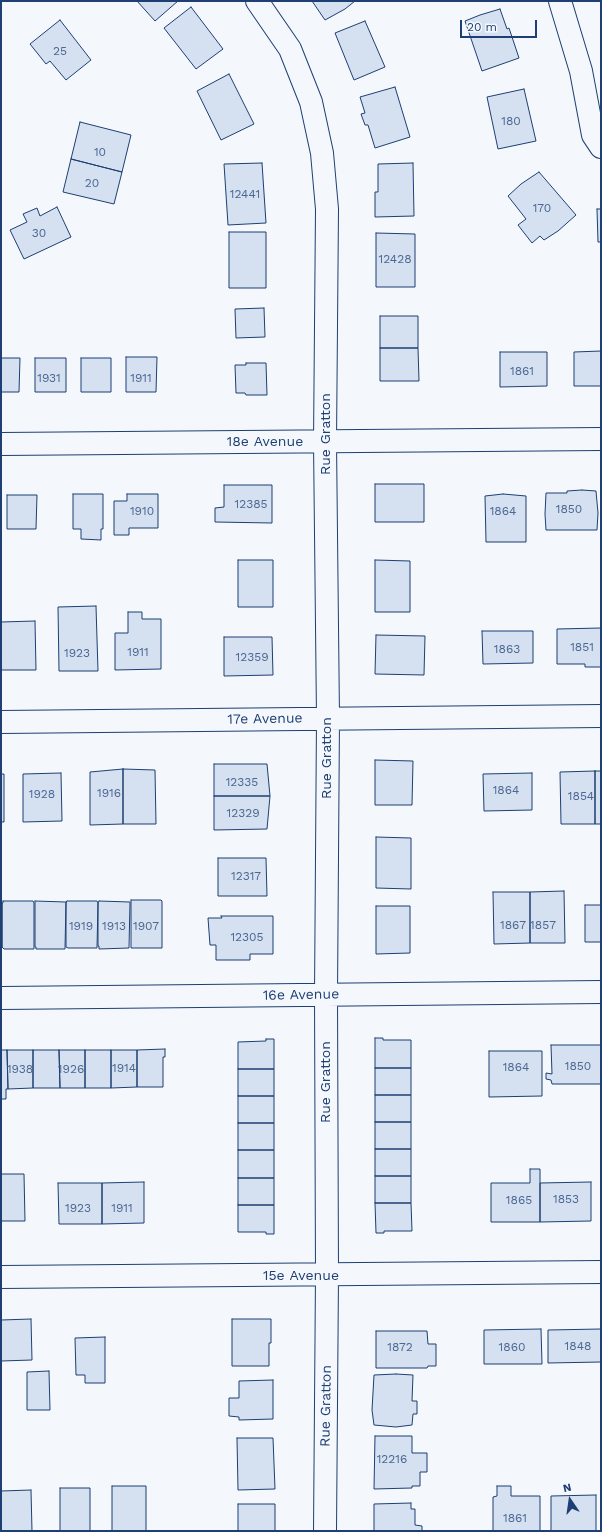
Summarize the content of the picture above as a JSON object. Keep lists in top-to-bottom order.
{
  "streets": {
    "street": [
      "Rue Gratton",
      "18e Avenue",
      "17e Avenue",
      "16e Avenue",
      "15e Avenue"
    ]
  },
  "crossings": [
    ["Rue Gratton", "18e Avenue"],
    ["Rue Gratton", "17e Avenue"],
    ["Rue Gratton", "16e Avenue"],
    ["Rue Gratton", "15e Avenue"]
  ],
  "house_numbers": [
    "25",
    "180",
    "10",
    "20",
    "12441",
    "170",
    "30",
    "12428",
    "1861",
    "1931",
    "1911",
    "12385",
    "1850",
    "1910",
    "1864",
    "1851",
    "1863",
    "1911",
    "1923",
    "12359",
    "12335",
    "1864",
    "1916",
    "1928",
    "1854",
    "12329",
    "12317",
    "1867",
    "1857",
    "1919",
    "1913",
    "1907",
    "12305",
    "1850",
    "1864",
    "1914",
    "1938",
    "1926",
    "1853",
    "1865",
    "1923",
    "1911",
    "1848",
    "1872",
    "1860",
    "12216",
    "1861"
  ],
  "scale_bar": "20 m",
  "north": "top"
}
